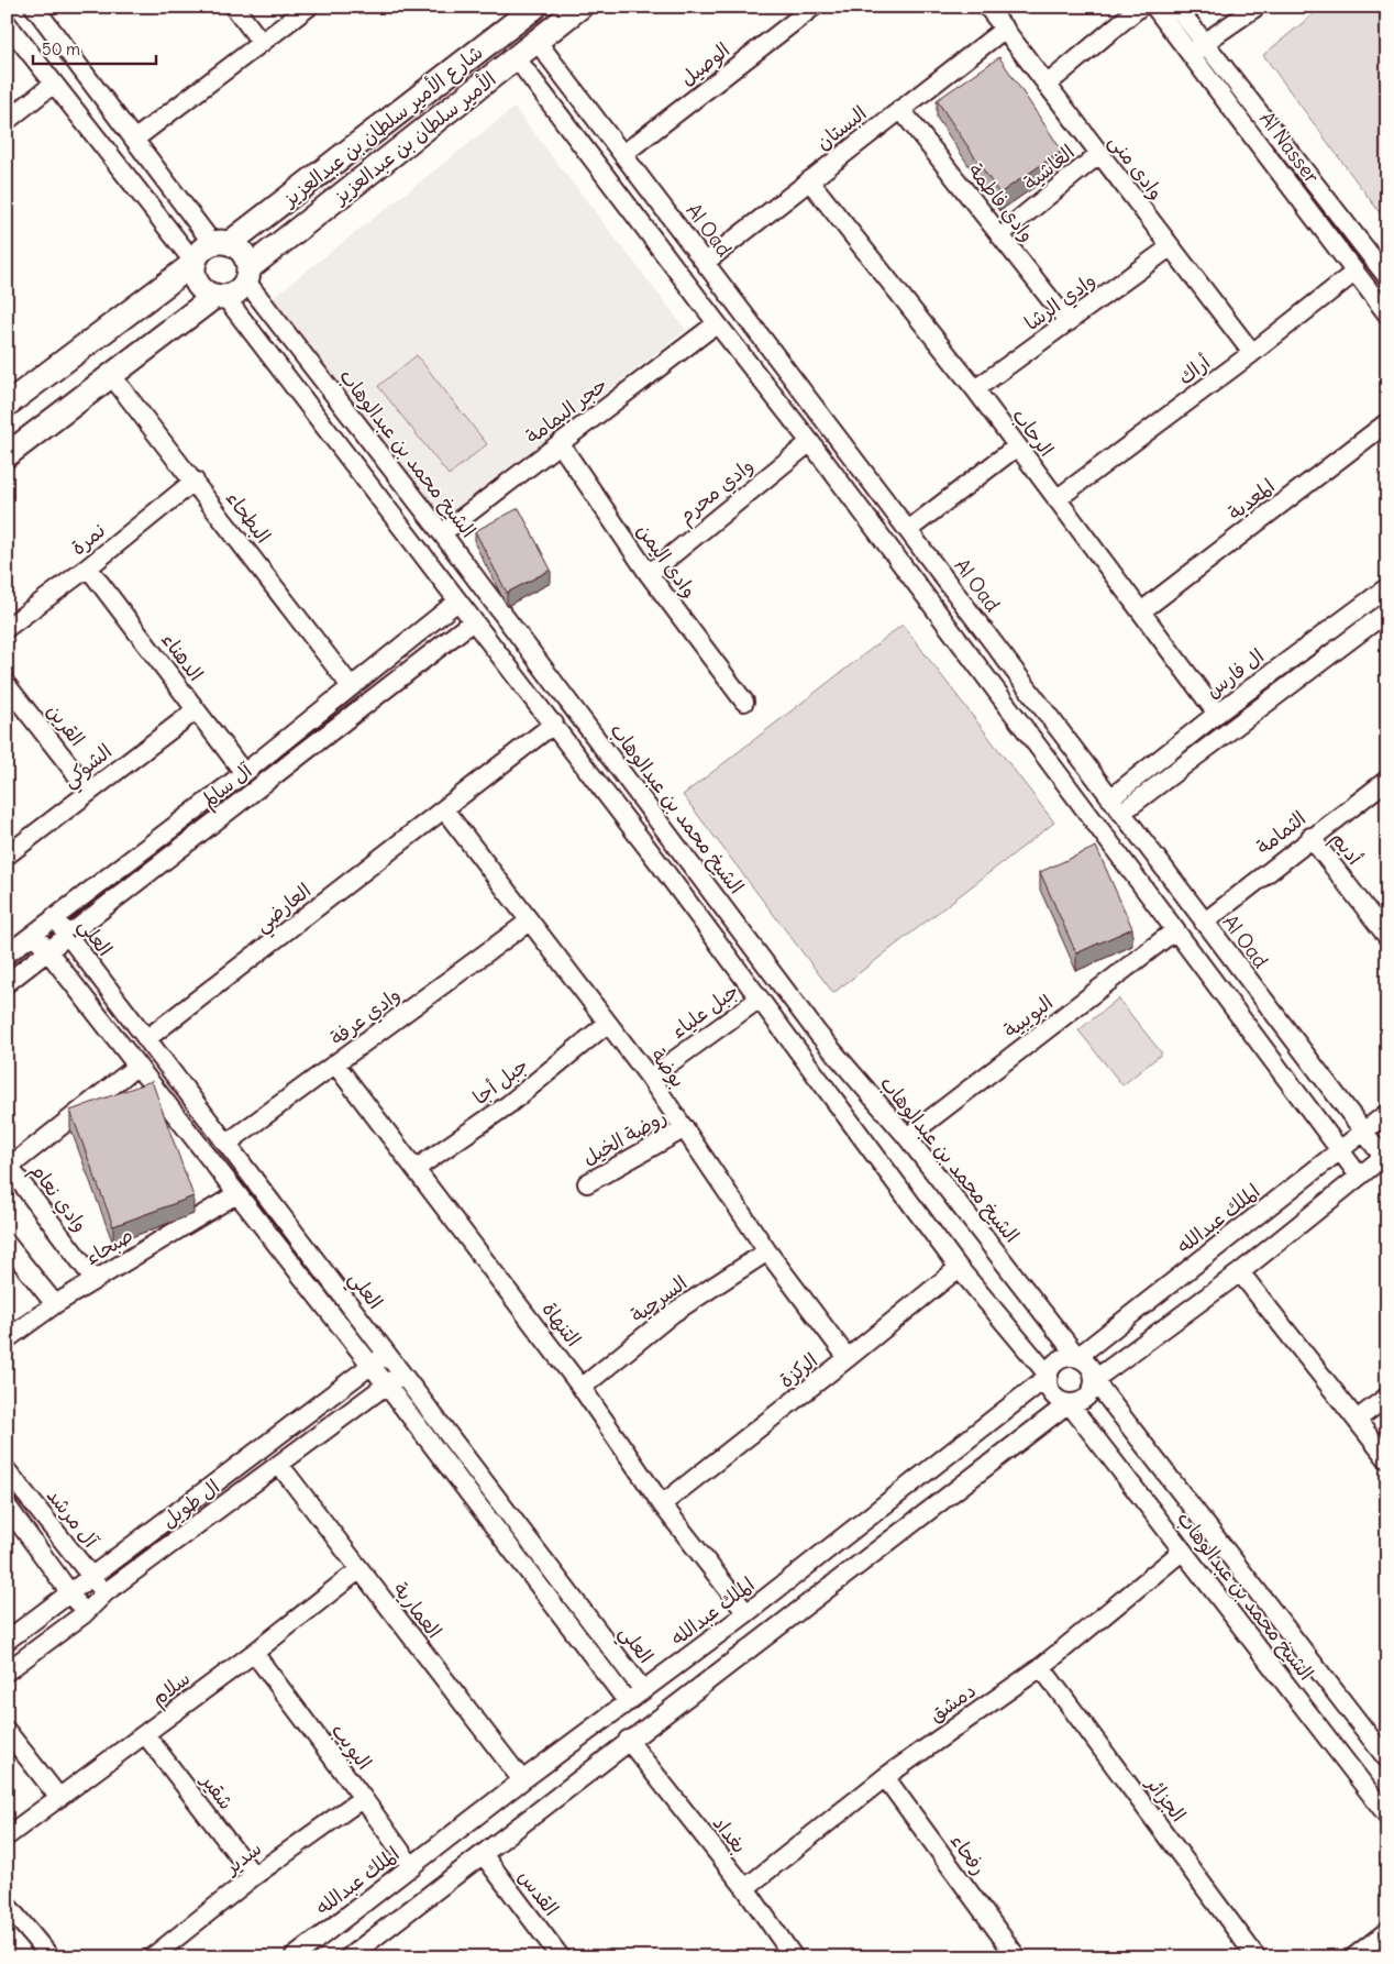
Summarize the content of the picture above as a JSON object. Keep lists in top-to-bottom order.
{
  "streets": {
    "main road": ["شارع الأمير سلطان بن عبدالعزيز", "الأمير سلطان بن عبدالعزيز"],
    "street": [
      "الوصيل",
      "البستان",
      "Al Nasser",
      "الغاشية",
      "وادى منى",
      "وادي فاطمة",
      "Al Oad",
      "وادي الرشا",
      "أراك",
      "حجر اليمامة",
      "الرحاب",
      "الشيخ محمد بن عبدالوهاب",
      "وادي محرم",
      "المعدية",
      "البطحاء",
      "نمرة",
      "وادى اليمن",
      "الدهناء",
      "ال فارس",
      "القرين",
      "الشوكي",
      "آل سالم",
      "الثمامة",
      "أديم",
      "العارضي",
      "العلي",
      "جبل علياء",
      "وادي عرفة",
      "البويبية",
      "بوضة",
      "جبل أجا",
      "روضة الخيل",
      "وادي نعام",
      "الملك عبدالله",
      "صبحاء",
      "السرحية",
      "التنهاة",
      "الركزة",
      "ال طويل",
      "آل مرشد",
      "العمارية",
      "سلام",
      "دمشق",
      "البويب",
      "شقير",
      "الجزائر",
      "بغداد",
      "رفحاء",
      "سدير",
      "القدس"
    ]
  },
  "crossings": [
    ["الوصيل", "Al Oad"],
    ["شارع الأمير سلطان بن عبدالعزيز", "الأمير سلطان بن عبدالعزيز"],
    ["شارع الأمير سلطان بن عبدالعزيز", "الشيخ محمد بن عبدالوهاب"],
    ["البستان", "وادى منى"],
    ["البستان", "وادي فاطمة"],
    ["البستان", "Al Oad"],
    ["البستان", "الرحاب"],
    ["الأمير سلطان بن عبدالعزيز", "Al Oad"],
    ["الأمير سلطان بن عبدالعزيز", "الشيخ محمد بن عبدالوهاب"],
    ["Al Nasser", "أراك"],
    ["الغاشية", "وادى منى"],
    ["الغاشية", "وادي فاطمة"],
    ["وادى منى", "وادي الرشا"],
    ["وادى منى", "أراك"],
    ["وادي فاطمة", "وادي الرشا"],
    ["Al Oad", "ال فارس"],
    ["Al Oad", "الثمامة"],
    ["Al Oad", "الملك عبدالله"],
    ["وادي الرشا", "الرحاب"],
    ["أراك", "الرحاب"],
    ["حجر اليمامة", "الشيخ محمد بن عبدالوهاب"],
    ["حجر اليمامة", "وادى اليمن"],
    ["الرحاب", "المعدية"],
    ["الرحاب", "ال فارس"],
    ["الشيخ محمد بن عبدالوهاب", "البويبية"],
    ["الشيخ محمد بن عبدالوهاب", "الملك عبدالله"],
    ["الشيخ محمد بن عبدالوهاب", "دمشق"],
    ["وادي محرم", "وادى اليمن"],
    ["البطحاء", "نمرة"],
    ["البطحاء", "آل سالم"],
    ["نمرة", "الدهناء"],
    ["الدهناء", "الشوكي"],
    ["الدهناء", "آل سالم"],
    ["القرين", "الشوكي"],
    ["آل سالم", "العلي"],
    ["الثمامة", "أديم"],
    ["العارضي", "العلي"],
    ["العارضي", "بوضة"],
    ["العلي", "وادي عرفة"],
    ["العلي", "الملك عبدالله"],
    ["العلي", "ال طويل"],
    ["جبل علياء", "بوضة"],
    ["وادي عرفة", "بوضة"],
    ["وادي عرفة", "التنهاة"],
    ["بوضة", "جبل أجا"],
    ["بوضة", "روضة الخيل"],
    ["بوضة", "السرحية"],
    ["بوضة", "الركزة"],
    ["جبل أجا", "التنهاة"],
    ["وادي نعام", "صبحاء"],
    ["الملك عبدالله", "التنهاة"],
    ["الملك عبدالله", "العمارية"],
    ["الملك عبدالله", "البويب"],
    ["السرحية", "التنهاة"],
    ["التنهاة", "الركزة"],
    ["ال طويل", "آل مرشد"],
    ["ال طويل", "العمارية"],
    ["العمارية", "سلام"],
    ["سلام", "البويب"],
    ["سلام", "شقير"],
    ["دمشق", "الجزائر"],
    ["دمشق", "بغداد"],
    ["دمشق", "رفحاء"],
    ["البويب", "سدير"],
    ["شقير", "سدير"]
  ],
  "scale_bar": "50 m"
}
